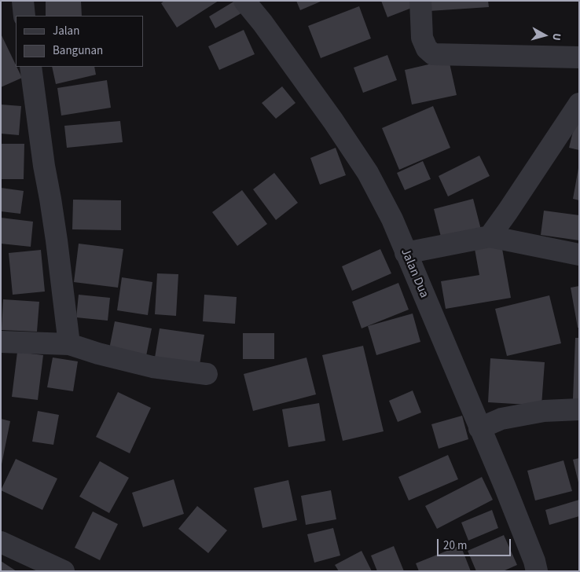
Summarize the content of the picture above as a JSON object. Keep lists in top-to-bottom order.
{
  "streets": {
    "street": ["Jalan Dua"]
  },
  "legend": ["Jalan", "Bangunan"],
  "scale_bar": "20 m",
  "north": "right"
}
